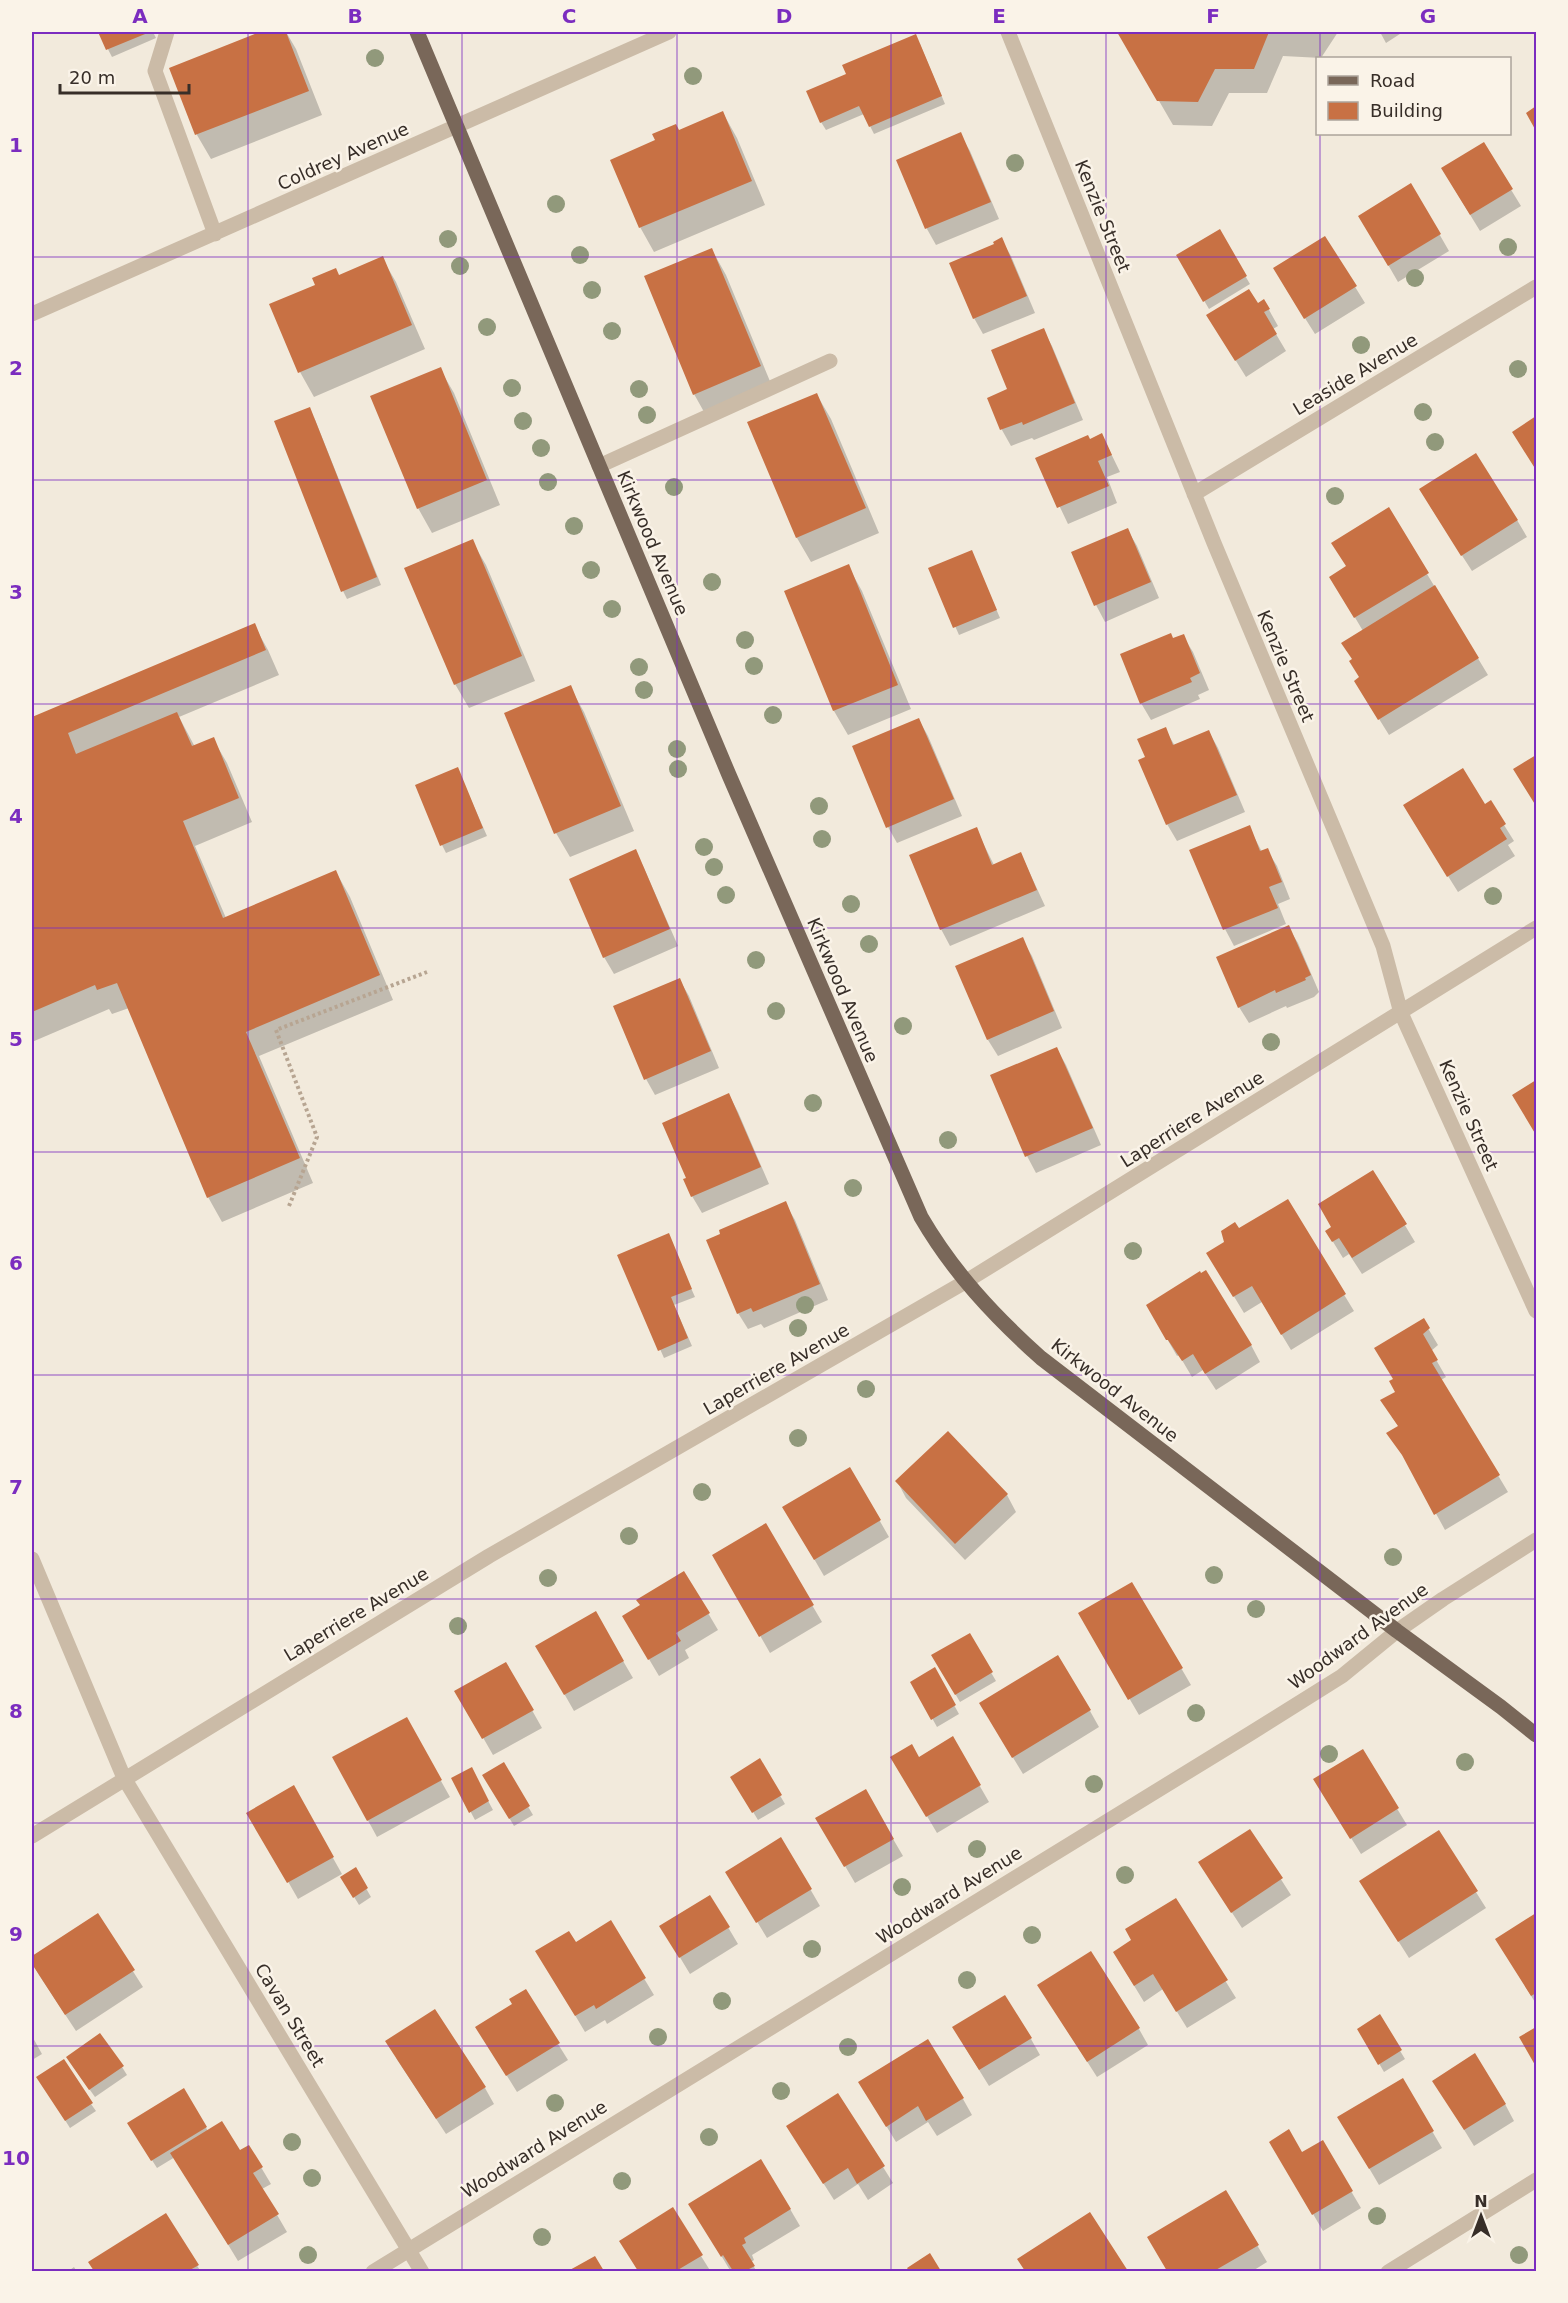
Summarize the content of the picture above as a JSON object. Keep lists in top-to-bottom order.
{
  "streets": {
    "main road": ["Kirkwood Avenue"],
    "street": [
      "Coldrey Avenue",
      "Kenzie Street",
      "Leaside Avenue",
      "Laperriere Avenue",
      "Woodward Avenue",
      "Cavan Street"
    ]
  },
  "crossings": [
    ["Coldrey Avenue", "Kirkwood Avenue"],
    ["Kenzie Street", "Leaside Avenue"],
    ["Kenzie Street", "Laperriere Avenue"],
    ["Kirkwood Avenue", "Laperriere Avenue"],
    ["Kirkwood Avenue", "Woodward Avenue"],
    ["Laperriere Avenue", "Cavan Street"],
    ["Woodward Avenue", "Cavan Street"]
  ],
  "legend": ["Road", "Building"],
  "scale_bar": "20 m",
  "north": "top",
  "grid": {
    "columns": [
      "A",
      "B",
      "C",
      "D",
      "E",
      "F",
      "G"
    ],
    "rows": [
      "1",
      "2",
      "3",
      "4",
      "5",
      "6",
      "7",
      "8",
      "9",
      "10"
    ]
  }
}
